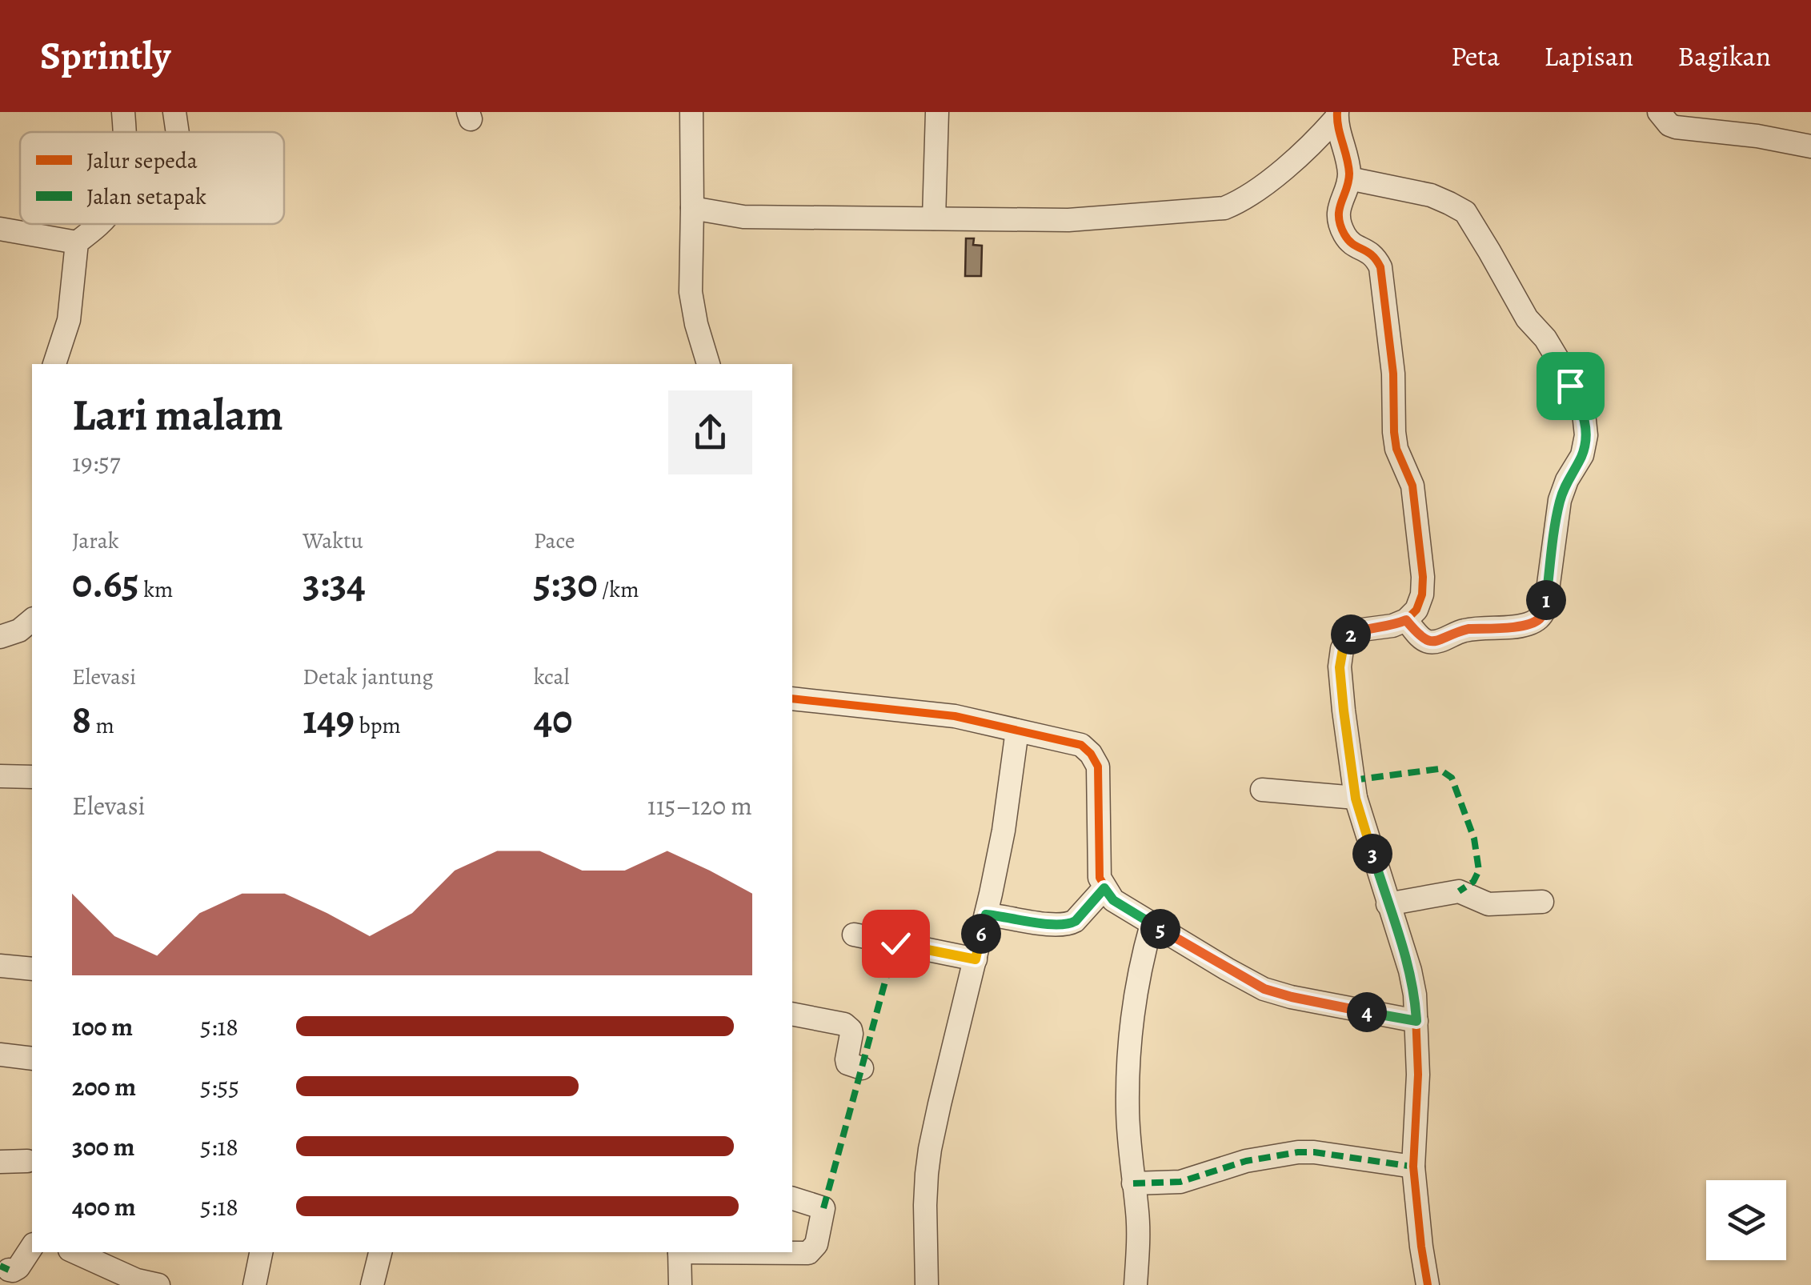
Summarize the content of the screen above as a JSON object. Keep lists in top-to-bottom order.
{
  "legend": ["Jalur sepeda", "Jalan setapak"],
  "page": {
    "header": "Sprintly",
    "nav": ["Peta", "Lapisan", "Bagikan"],
    "heading": ["Lari malam", "19:57"],
    "stats": [
      ["Jarak", "0.65 km"],
      ["Waktu", "3:34"],
      ["Pace", "5:30 /km"],
      ["Elevasi", "8 m"],
      ["Detak jantung", "149 bpm"],
      ["kcal", "40"]
    ],
    "pins": [
      "1",
      "2",
      "3",
      "5",
      "6",
      "4"
    ],
    "chart": ["Elevasi", "115–120 m"],
    "list": [
      {
        "name": "100 m",
        "note": "5:18"
      },
      {
        "name": "200 m",
        "note": "5:55"
      },
      {
        "name": "300 m",
        "note": "5:18"
      },
      {
        "name": "400 m",
        "note": "5:18"
      }
    ]
  }
}
